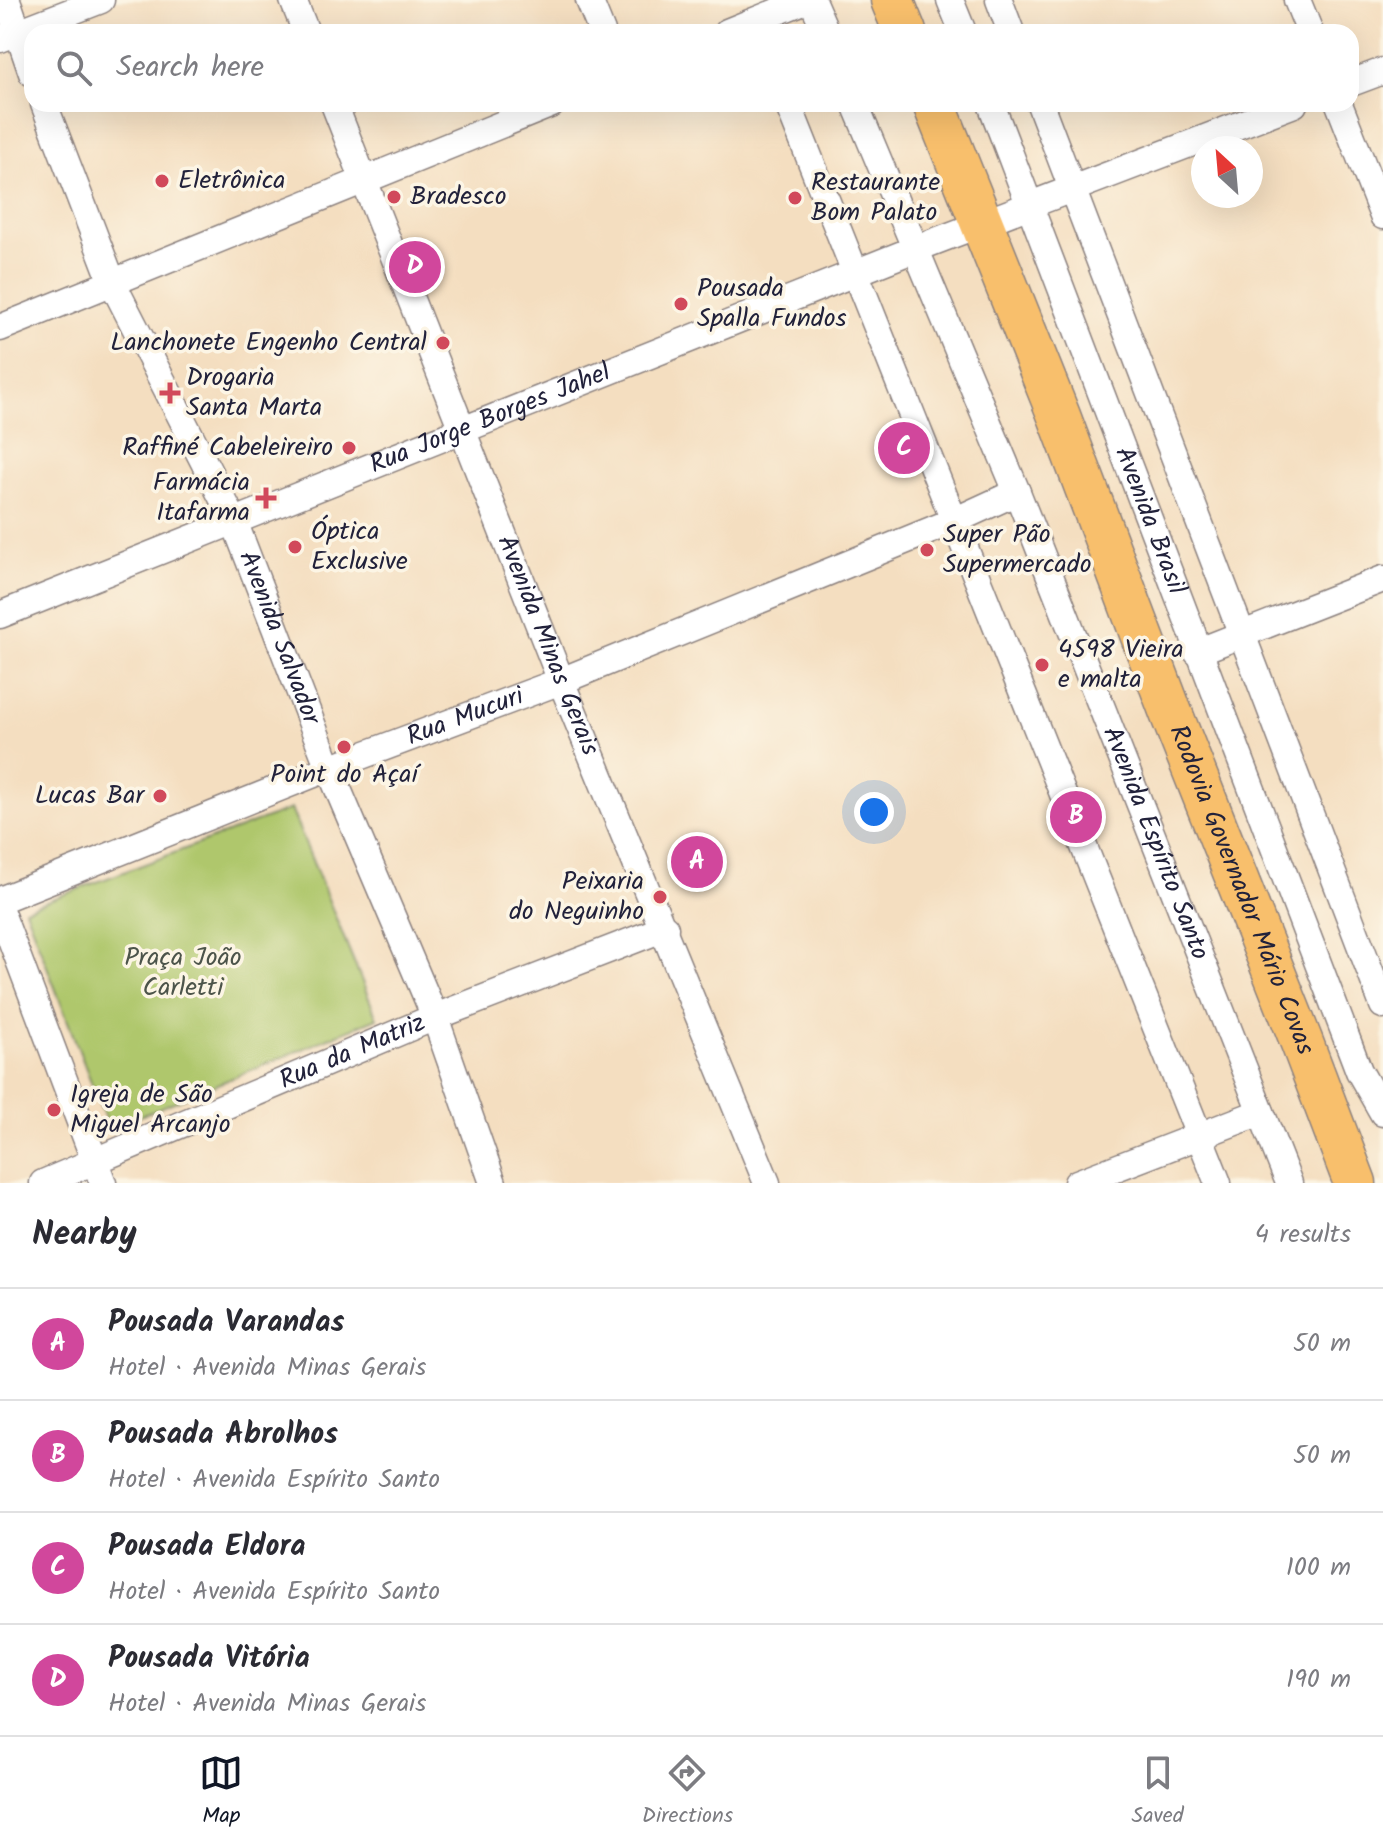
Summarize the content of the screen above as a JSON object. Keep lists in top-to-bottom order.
{
  "streets": {
    "highway": ["Rodovia Governador Mário Covas"],
    "street": [
      "Rua Jorge Borges Jahel",
      "Avenida Brasil",
      "Avenida Salvador",
      "Avenida Minas Gerais",
      "Rua Mucuri",
      "Avenida Espírito Santo",
      "Rua da Matriz"
    ]
  },
  "crossings": [
    ["Rua Jorge Borges Jahel", "Avenida Brasil"],
    ["Rua Jorge Borges Jahel", "Avenida Salvador"],
    ["Rua Jorge Borges Jahel", "Avenida Minas Gerais"],
    ["Rua Jorge Borges Jahel", "Avenida Espírito Santo"],
    ["Rua Jorge Borges Jahel", "Rodovia Governador Mário Covas"],
    ["Avenida Salvador", "Rua Mucuri"],
    ["Avenida Salvador", "Rua da Matriz"],
    ["Avenida Minas Gerais", "Rua Mucuri"],
    ["Avenida Minas Gerais", "Rua da Matriz"],
    ["Rua Mucuri", "Avenida Espírito Santo"]
  ],
  "parks": ["Praça João Carletti"],
  "places": {
    "other": [
      "Eletrônica",
      "Bradesco",
      "Restaurante Bom Palato",
      "Pousada Spalla Fundos",
      "Lanchonete Engenho Central",
      "Raffiné Cabeleireiro",
      "Óptica Exclusive",
      "Super Pão Supermercado",
      "4598 Vieira e malta",
      "Point do Açaí",
      "Lucas Bar",
      "Peixaria do Neguinho",
      "Igreja de São Miguel Arcanjo"
    ],
    "health": ["Drogaria Santa Marta", "Farmácia Itafarma"]
  },
  "north": "top left",
  "page": {
    "search": "Search here",
    "pins": [
      "D",
      "C",
      "B",
      "A"
    ],
    "heading": ["Nearby", "4 results"],
    "list": [
      {
        "mark": "A",
        "name": "Pousada Varandas",
        "note": "Hotel · Avenida Minas Gerais",
        "value": "50 m"
      },
      {
        "mark": "B",
        "name": "Pousada Abrolhos",
        "note": "Hotel · Avenida Espírito Santo",
        "value": "50 m"
      },
      {
        "mark": "C",
        "name": "Pousada Eldora",
        "note": "Hotel · Avenida Espírito Santo",
        "value": "100 m"
      },
      {
        "mark": "D",
        "name": "Pousada Vitória",
        "note": "Hotel · Avenida Minas Gerais",
        "value": "190 m"
      }
    ],
    "nav": ["Map", "Directions", "Saved"]
  }
}
